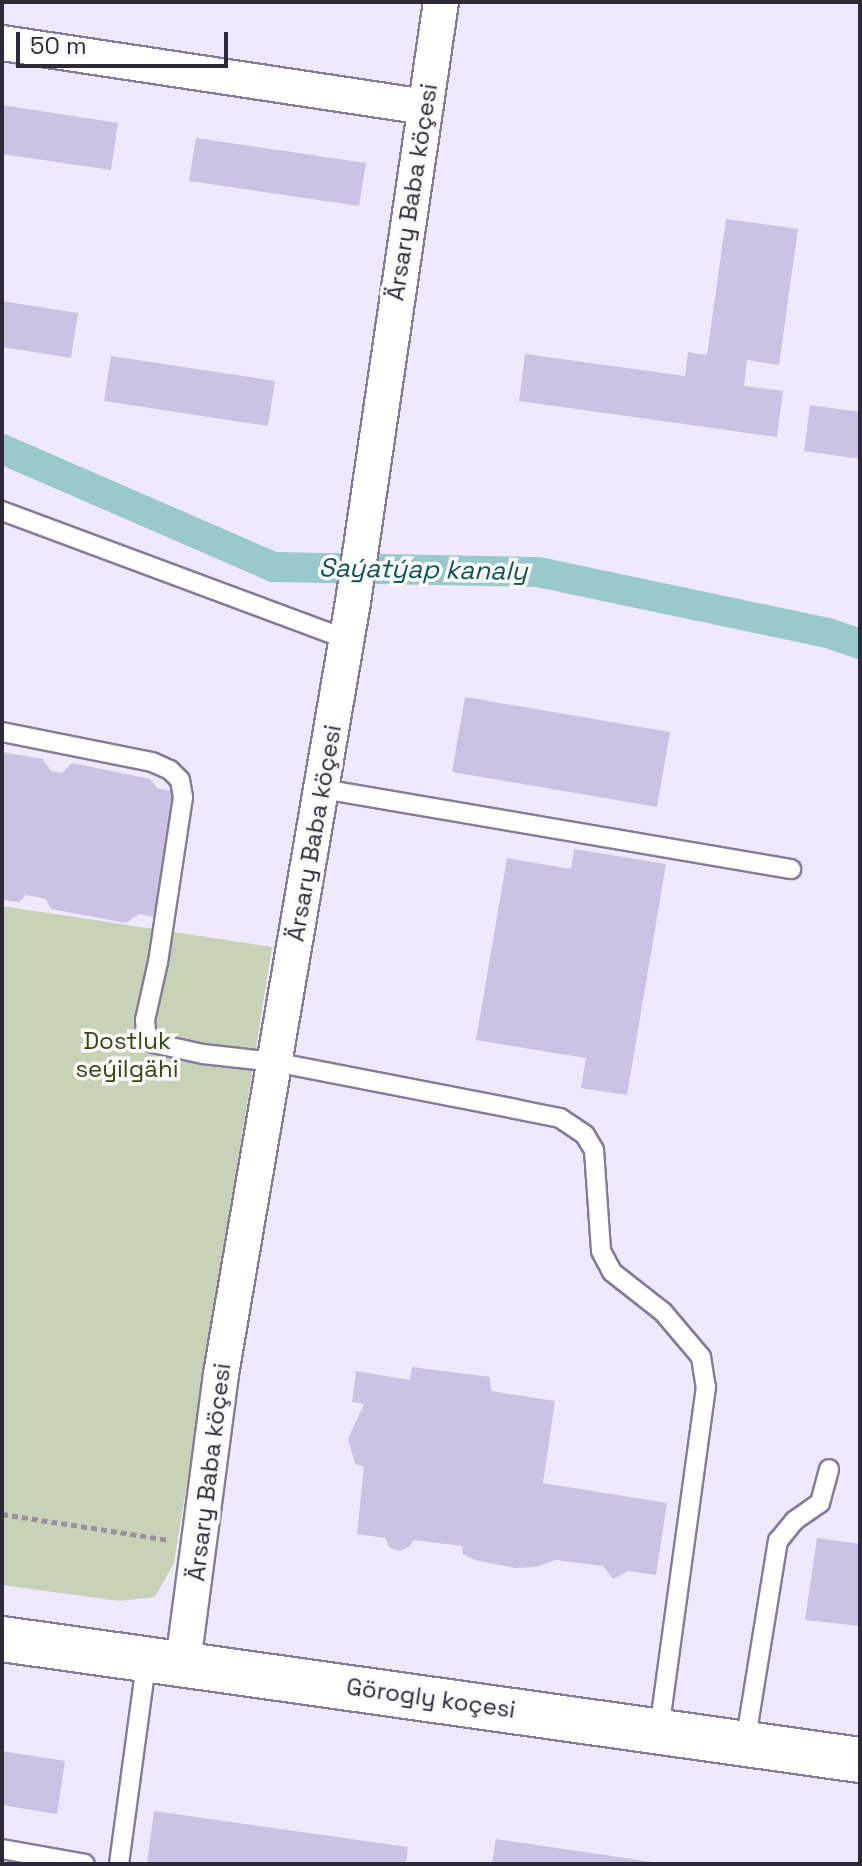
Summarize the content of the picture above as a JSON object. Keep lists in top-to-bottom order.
{
  "streets": {
    "main road": ["Görogly koçesi"],
    "street": ["Ärsary Baba köçesi"]
  },
  "crossings": [
    ["Ärsary Baba köçesi", "Görogly koçesi"]
  ],
  "water": ["Saýatýap kanaly"],
  "parks": ["Dostluk seýilgähi"],
  "scale_bar": "50 m"
}
